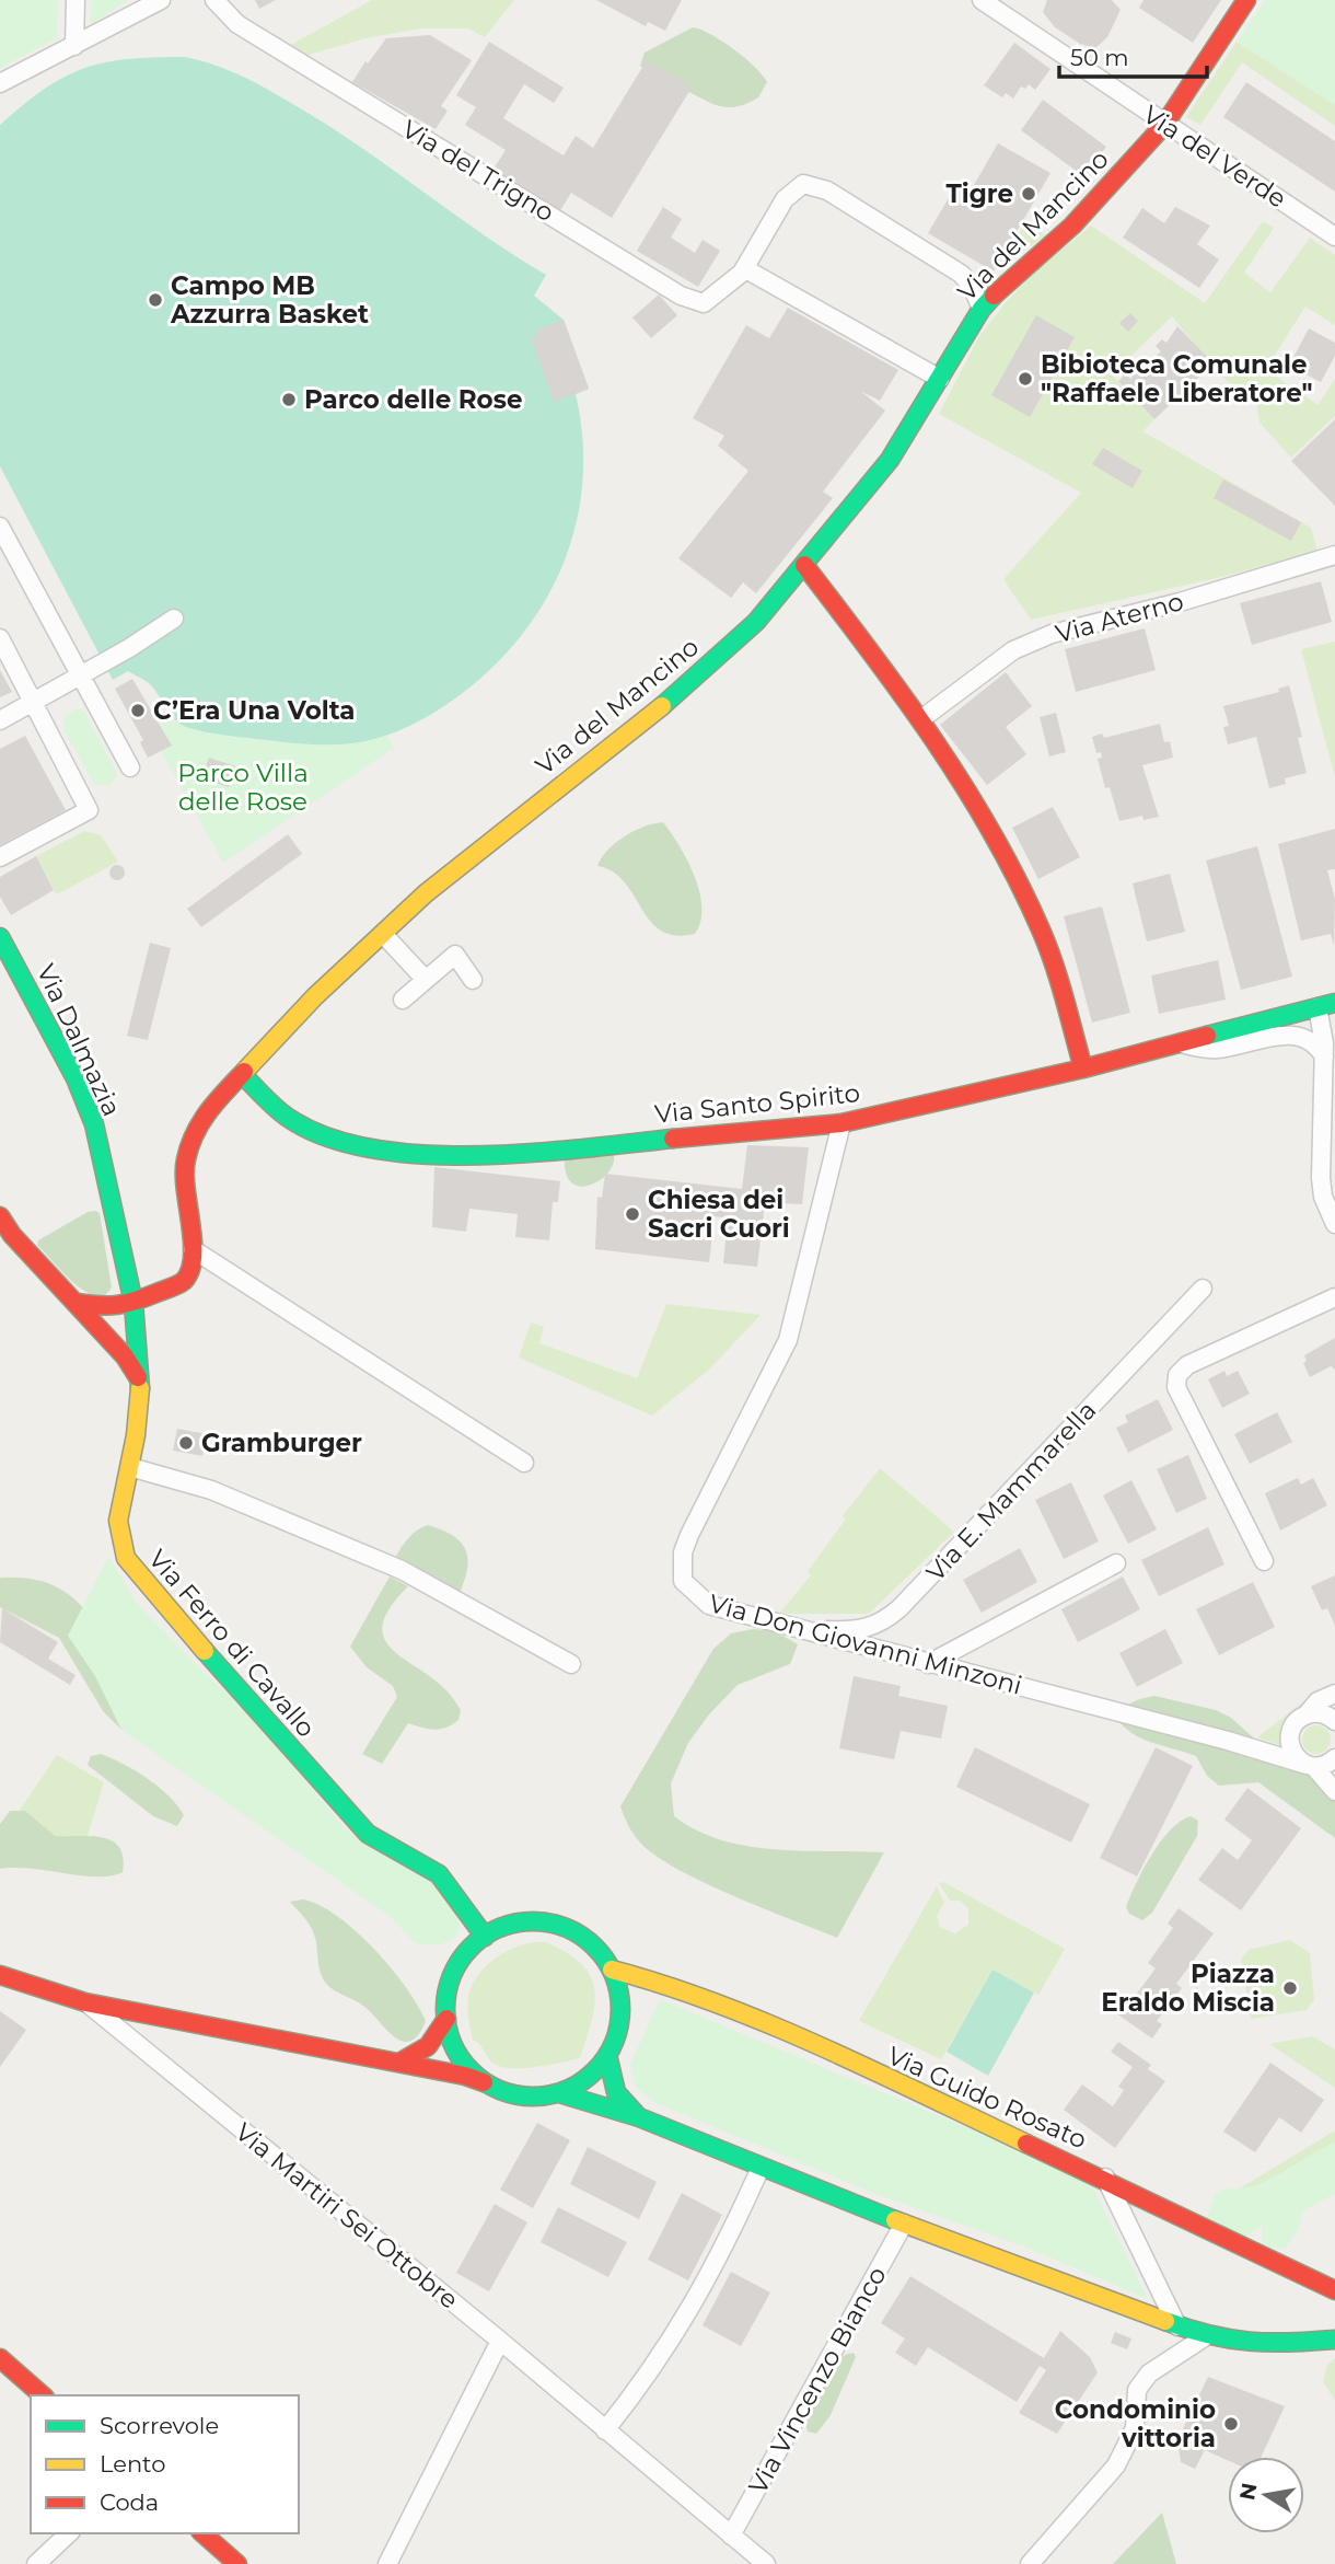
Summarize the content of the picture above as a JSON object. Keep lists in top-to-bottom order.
{
  "streets": {
    "street": [
      "Via del Verde",
      "Via del Trigno",
      "Via del Mancino",
      "Via Aterno",
      "Via Dalmazia",
      "Via Santo Spirito",
      "Via E. Mammarella",
      "Via Ferro di Cavallo",
      "Via Don Giovanni Minzoni",
      "Via Guido Rosato",
      "Via Martiri Sei Ottobre",
      "Via Vincenzo Bianco"
    ]
  },
  "crossings": [
    ["Via del Verde", "Via del Mancino"],
    ["Via del Mancino", "Via Dalmazia"],
    ["Via del Mancino", "Via Santo Spirito"],
    ["Via del Mancino", "Via Ferro di Cavallo"],
    ["Via Dalmazia", "Via Ferro di Cavallo"],
    ["Via Santo Spirito", "Via Don Giovanni Minzoni"],
    ["Via E. Mammarella", "Via Don Giovanni Minzoni"],
    ["Via Ferro di Cavallo", "Via Guido Rosato"],
    ["Via Martiri Sei Ottobre", "Via Vincenzo Bianco"]
  ],
  "parks": ["Parco Villa delle Rose"],
  "places": [
    "Tigre",
    "Campo MB Azzurra Basket",
    "Bibioteca Comunale \"Raffaele Liberatore\"",
    "Parco delle Rose",
    "C’Era Una Volta",
    "Chiesa dei Sacri Cuori",
    "Gramburger",
    "Piazza Eraldo Miscia",
    "Condominio vittoria"
  ],
  "legend": ["Scorrevole", "Lento", "Coda"],
  "scale_bar": "50 m",
  "north": "left"
}
